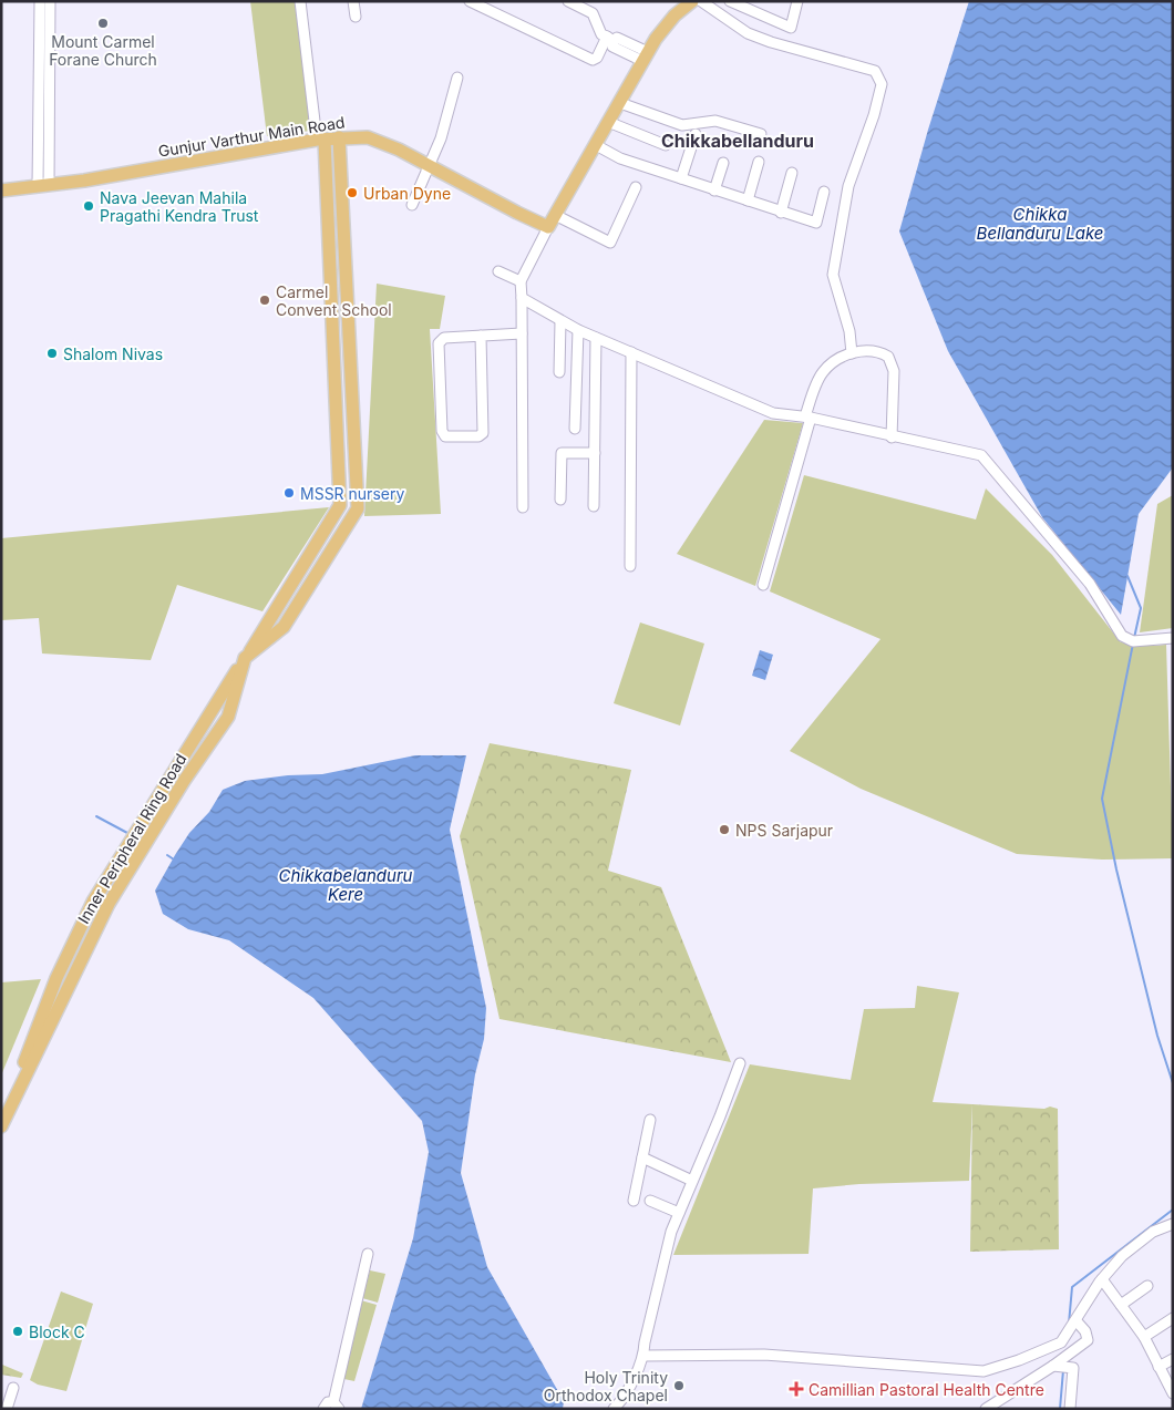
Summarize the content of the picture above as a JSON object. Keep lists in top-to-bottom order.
{
  "streets": {
    "main road": ["Gunjur Varthur Main Road", "Inner Peripheral Ring Road"]
  },
  "crossings": [
    ["Gunjur Varthur Main Road", "Inner Peripheral Ring Road"]
  ],
  "districts": ["Chikkabellanduru"],
  "water": ["Chikka Bellanduru Lake", "Chikkabelanduru Kere"],
  "places": {
    "other": [
      "Mount Carmel Forane Church",
      "Urban Dyne",
      "Nava Jeevan Mahila Pragathi Kendra Trust",
      "Carmel Convent School",
      "Shalom Nivas",
      "MSSR nursery",
      "NPS Sarjapur",
      "Block C",
      "Holy Trinity Orthodox Chapel"
    ],
    "health": ["Camillian Pastoral Health Centre"]
  }
}
